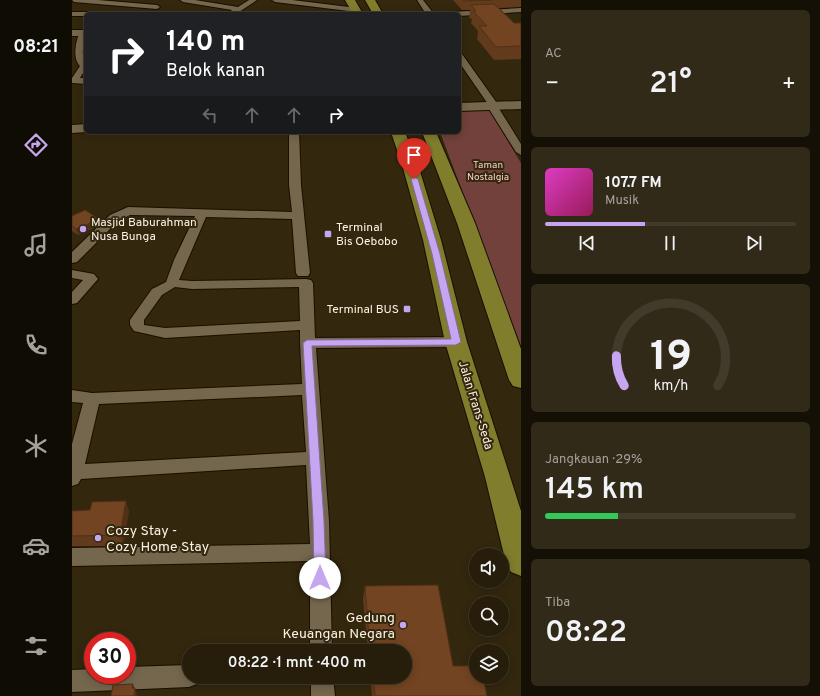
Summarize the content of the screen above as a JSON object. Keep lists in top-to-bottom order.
{
  "streets": {
    "main road": ["Jalan Frans-Seda"]
  },
  "parks": ["Taman Nostalgia"],
  "places": {
    "other": ["Masjid Baburahman Nusa Bunga", "Cozy Stay - Cozy Home Stay", "Gedung Keuangan Negara"],
    "transit": ["Terminal Bis Oebobo", "Terminal BUS"]
  },
  "page": {
    "tabs": "08:21",
    "tile": [
      "AC",
      ["Jangkauan · 29%", "145 km"],
      ["Tiba", "08:22"]
    ],
    "turn": ["140 m", "Belok kanan"],
    "heat": ["−", "21°", "+"],
    "song": ["107.7 FM", "Musik"],
    "limit": "30",
    "trip": "08:22 · 1 mnt · 400 m",
    "gauge": ["19", "km/h"]
  }
}
